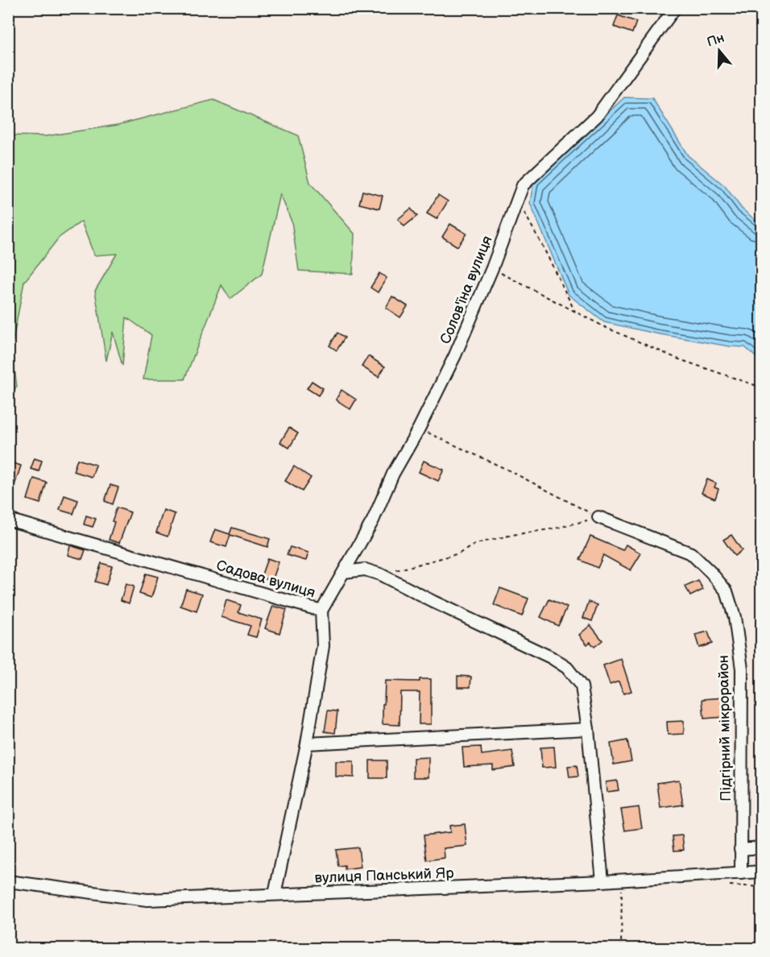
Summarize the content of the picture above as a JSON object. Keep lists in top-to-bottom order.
{
  "streets": {
    "street": [
      "Солов'їна вулиця",
      "Садова вулиця",
      "Підгірний мікрорайон",
      "вулиця Панський Яр"
    ]
  },
  "crossings": [
    ["Солов'їна вулиця", "Садова вулиця"],
    ["Садова вулиця", "вулиця Панський Яр"],
    ["Підгірний мікрорайон", "вулиця Панський Яр"]
  ],
  "north": "top"
}
